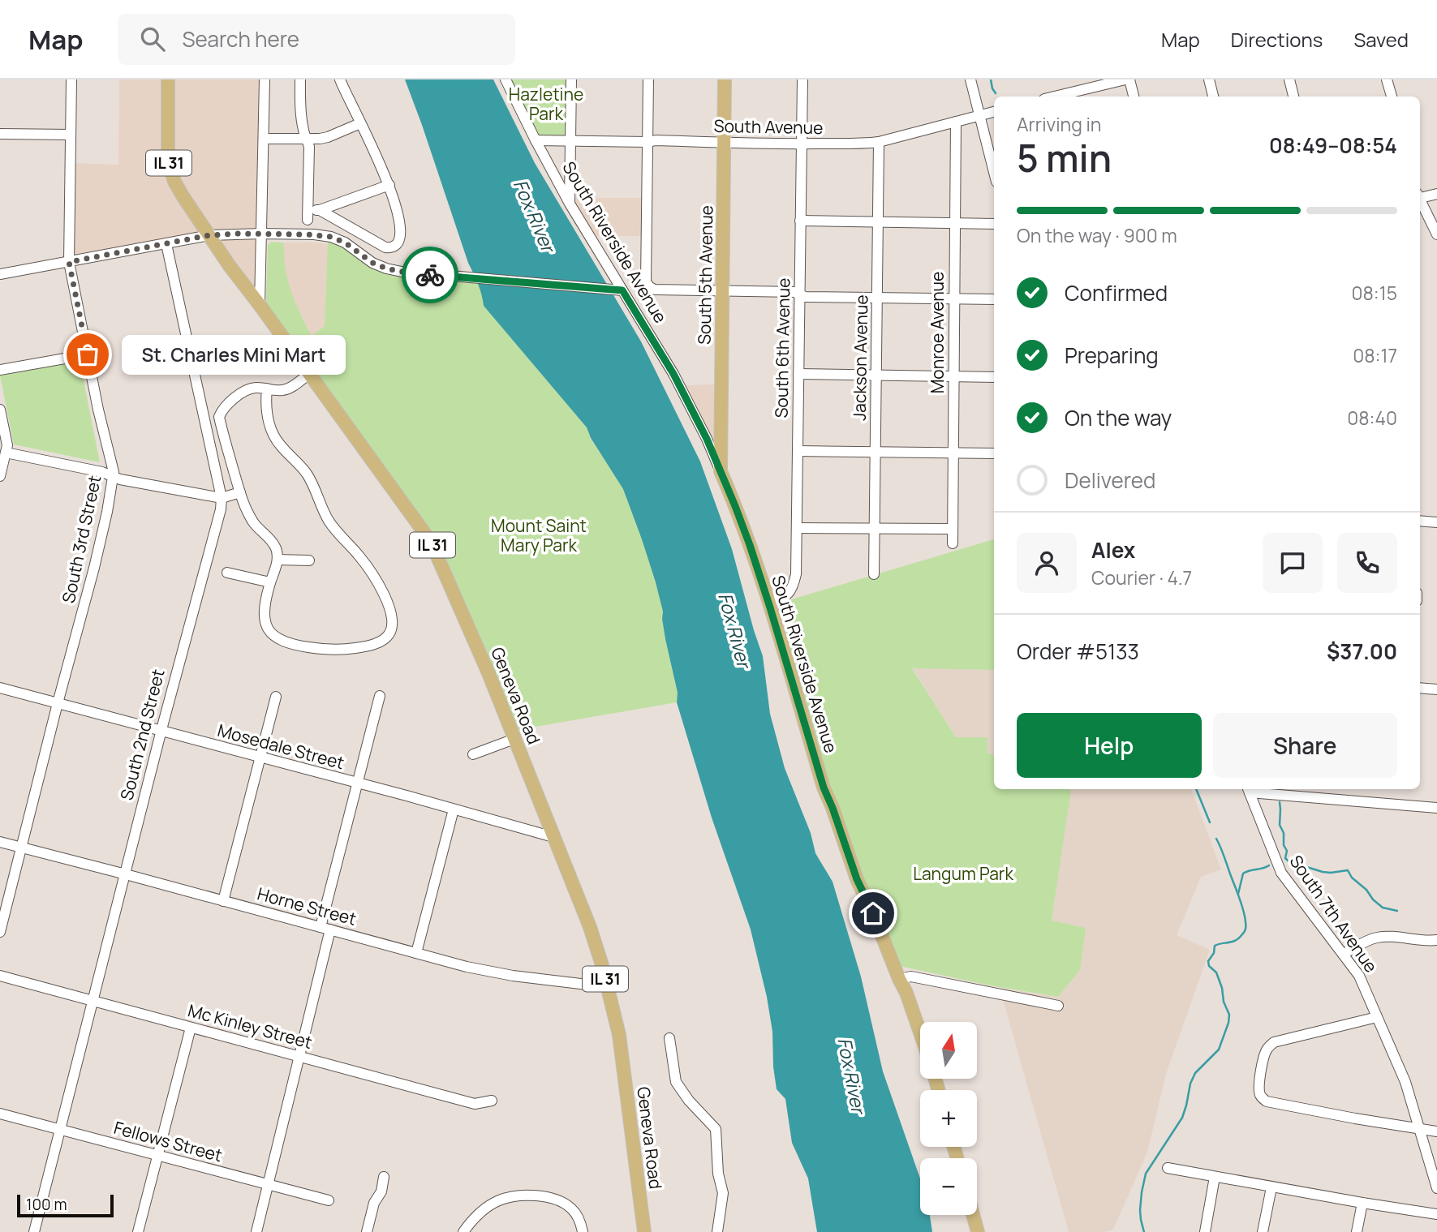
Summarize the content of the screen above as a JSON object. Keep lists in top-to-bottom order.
{
  "streets": {
    "main road": [
      "IL 31",
      "South Riverside Avenue",
      "South 5th Avenue",
      "Geneva Road"
    ],
    "street": [
      "South Avenue",
      "Monroe Avenue",
      "South 6th Avenue",
      "Jackson Avenue",
      "South 3rd Street",
      "South 2nd Street",
      "Mosedale Street",
      "Horne Street",
      "South 7th Avenue",
      "Mc Kinley Street",
      "Fellows Street"
    ]
  },
  "crossings": [
    ["South Avenue", "South Riverside Avenue"],
    ["South Avenue", "South 5th Avenue"],
    ["South Avenue", "Monroe Avenue"],
    ["South Avenue", "South 6th Avenue"],
    ["South Avenue", "Jackson Avenue"],
    ["IL 31", "Geneva Road"],
    ["South Riverside Avenue", "South 5th Avenue"],
    ["South Riverside Avenue", "South 6th Avenue"],
    ["South 3rd Street", "Mosedale Street"],
    ["South 3rd Street", "Horne Street"],
    ["Geneva Road", "Mosedale Street"],
    ["Geneva Road", "Horne Street"],
    ["South 2nd Street", "Mosedale Street"],
    ["South 2nd Street", "Horne Street"],
    ["South 2nd Street", "Mc Kinley Street"],
    ["South 2nd Street", "Fellows Street"]
  ],
  "water": ["Fox River"],
  "parks": ["Hazletine Park", "Mount Saint Mary Park", "Langum Park"],
  "places": ["St. Charles Mini Mart"],
  "scale_bar": "100 m",
  "north": "top",
  "page": {
    "header": "Map",
    "search": "Search here",
    "nav": ["Map", "Directions", "Saved"],
    "heading": ["5 min", "Arriving in", "08:49–08:54"],
    "panel": [
      "Alex",
      "Courier · 4.7",
      "Order #5133",
      "$37.00"
    ],
    "bar": "On the way · 900 m",
    "list": [
      ["Confirmed", "08:15"],
      ["Preparing", "08:17"],
      ["On the way", "08:40"],
      "Delivered"
    ],
    "bubble": "St. Charles Mini Mart",
    "buttons": ["Help", "Share"],
    "map_buttons": ["+", "−"],
    "scale": "100 m"
  }
}
